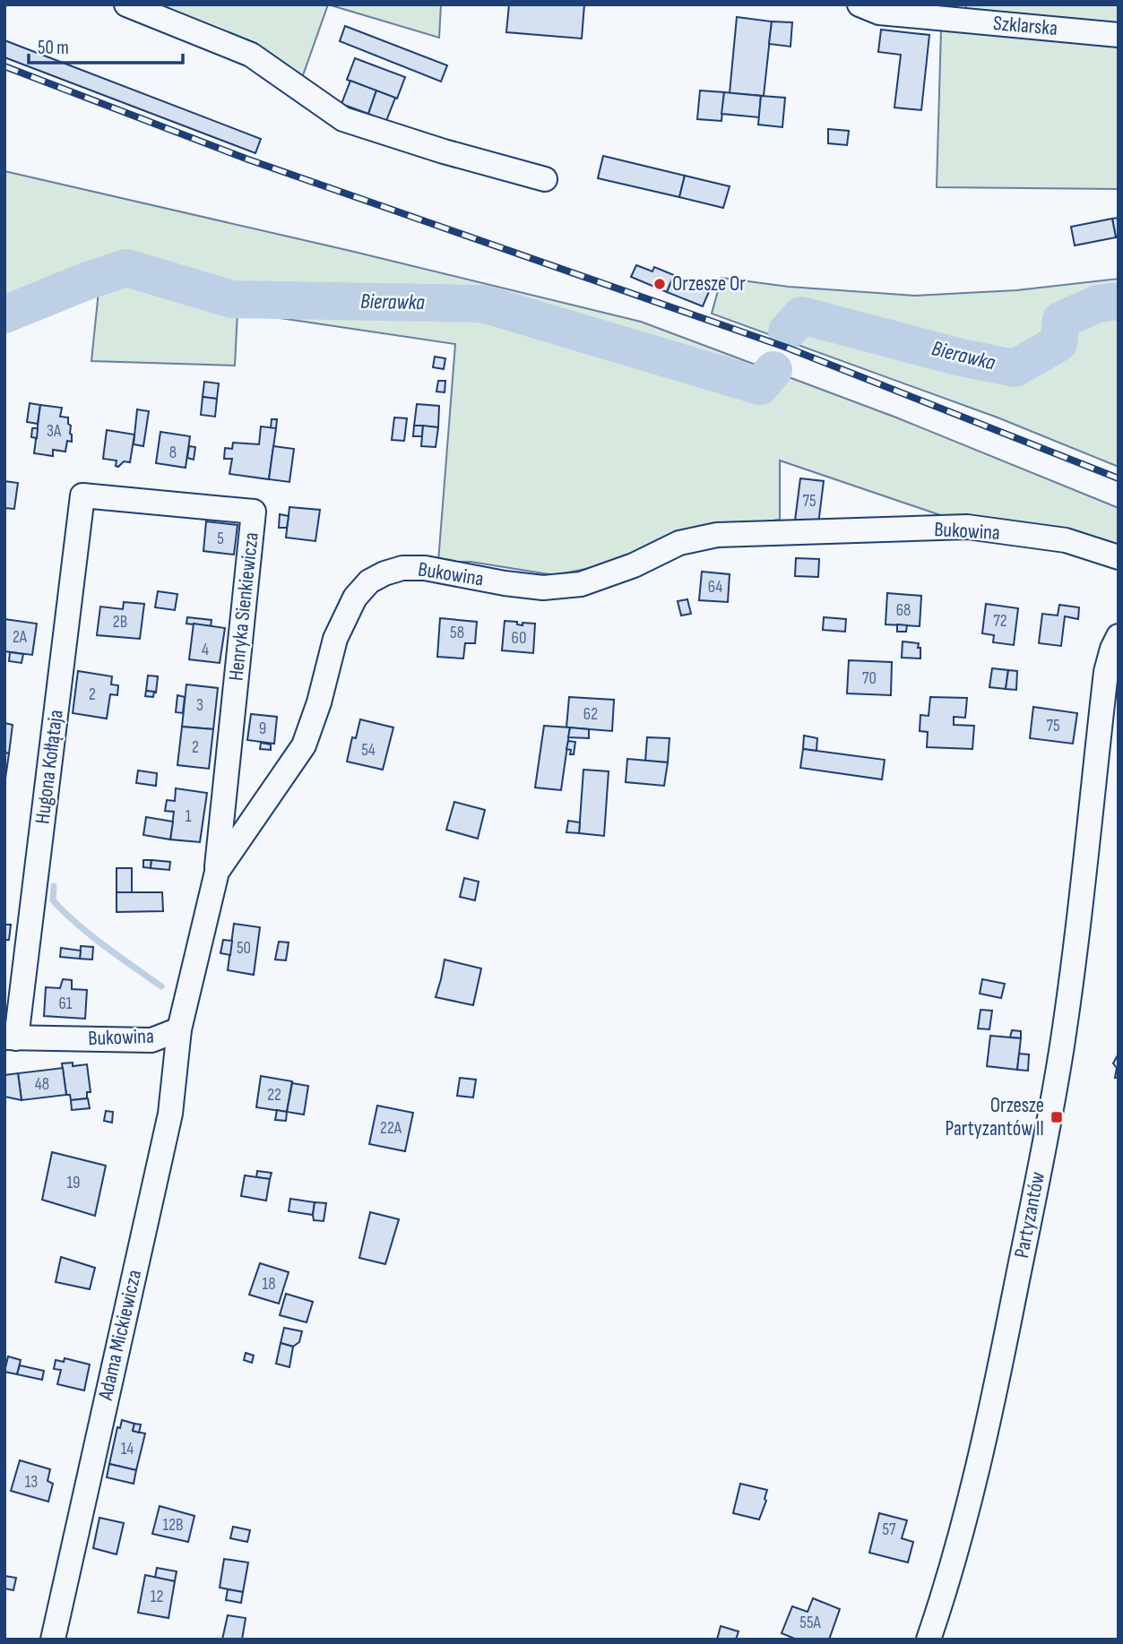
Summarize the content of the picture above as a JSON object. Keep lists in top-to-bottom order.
{
  "streets": {
    "street": [
      "Szklarska",
      "Bukowina",
      "Henryka Sienkiewicza",
      "Hugona Kołłątaja",
      "Partyzantów",
      "Adama Mickiewicza"
    ]
  },
  "crossings": [
    ["Bukowina", "Henryka Sienkiewicza"],
    ["Bukowina", "Hugona Kołłątaja"],
    ["Bukowina", "Adama Mickiewicza"],
    ["Henryka Sienkiewicza", "Hugona Kołłątaja"]
  ],
  "water": ["Bierawka"],
  "places": {
    "other": ["Orzesze Or"],
    "transit": ["Orzesze Partyzantów II"]
  },
  "house_numbers": [
    "3A",
    "8",
    "75",
    "5",
    "64",
    "68",
    "72",
    "2B",
    "58",
    "2A",
    "60",
    "4",
    "70",
    "2",
    "3",
    "62",
    "75",
    "9",
    "2",
    "54",
    "1",
    "50",
    "61",
    "48",
    "22",
    "22A",
    "19",
    "18",
    "14",
    "13",
    "12B",
    "57",
    "12",
    "55A"
  ],
  "scale_bar": "50 m"
}
